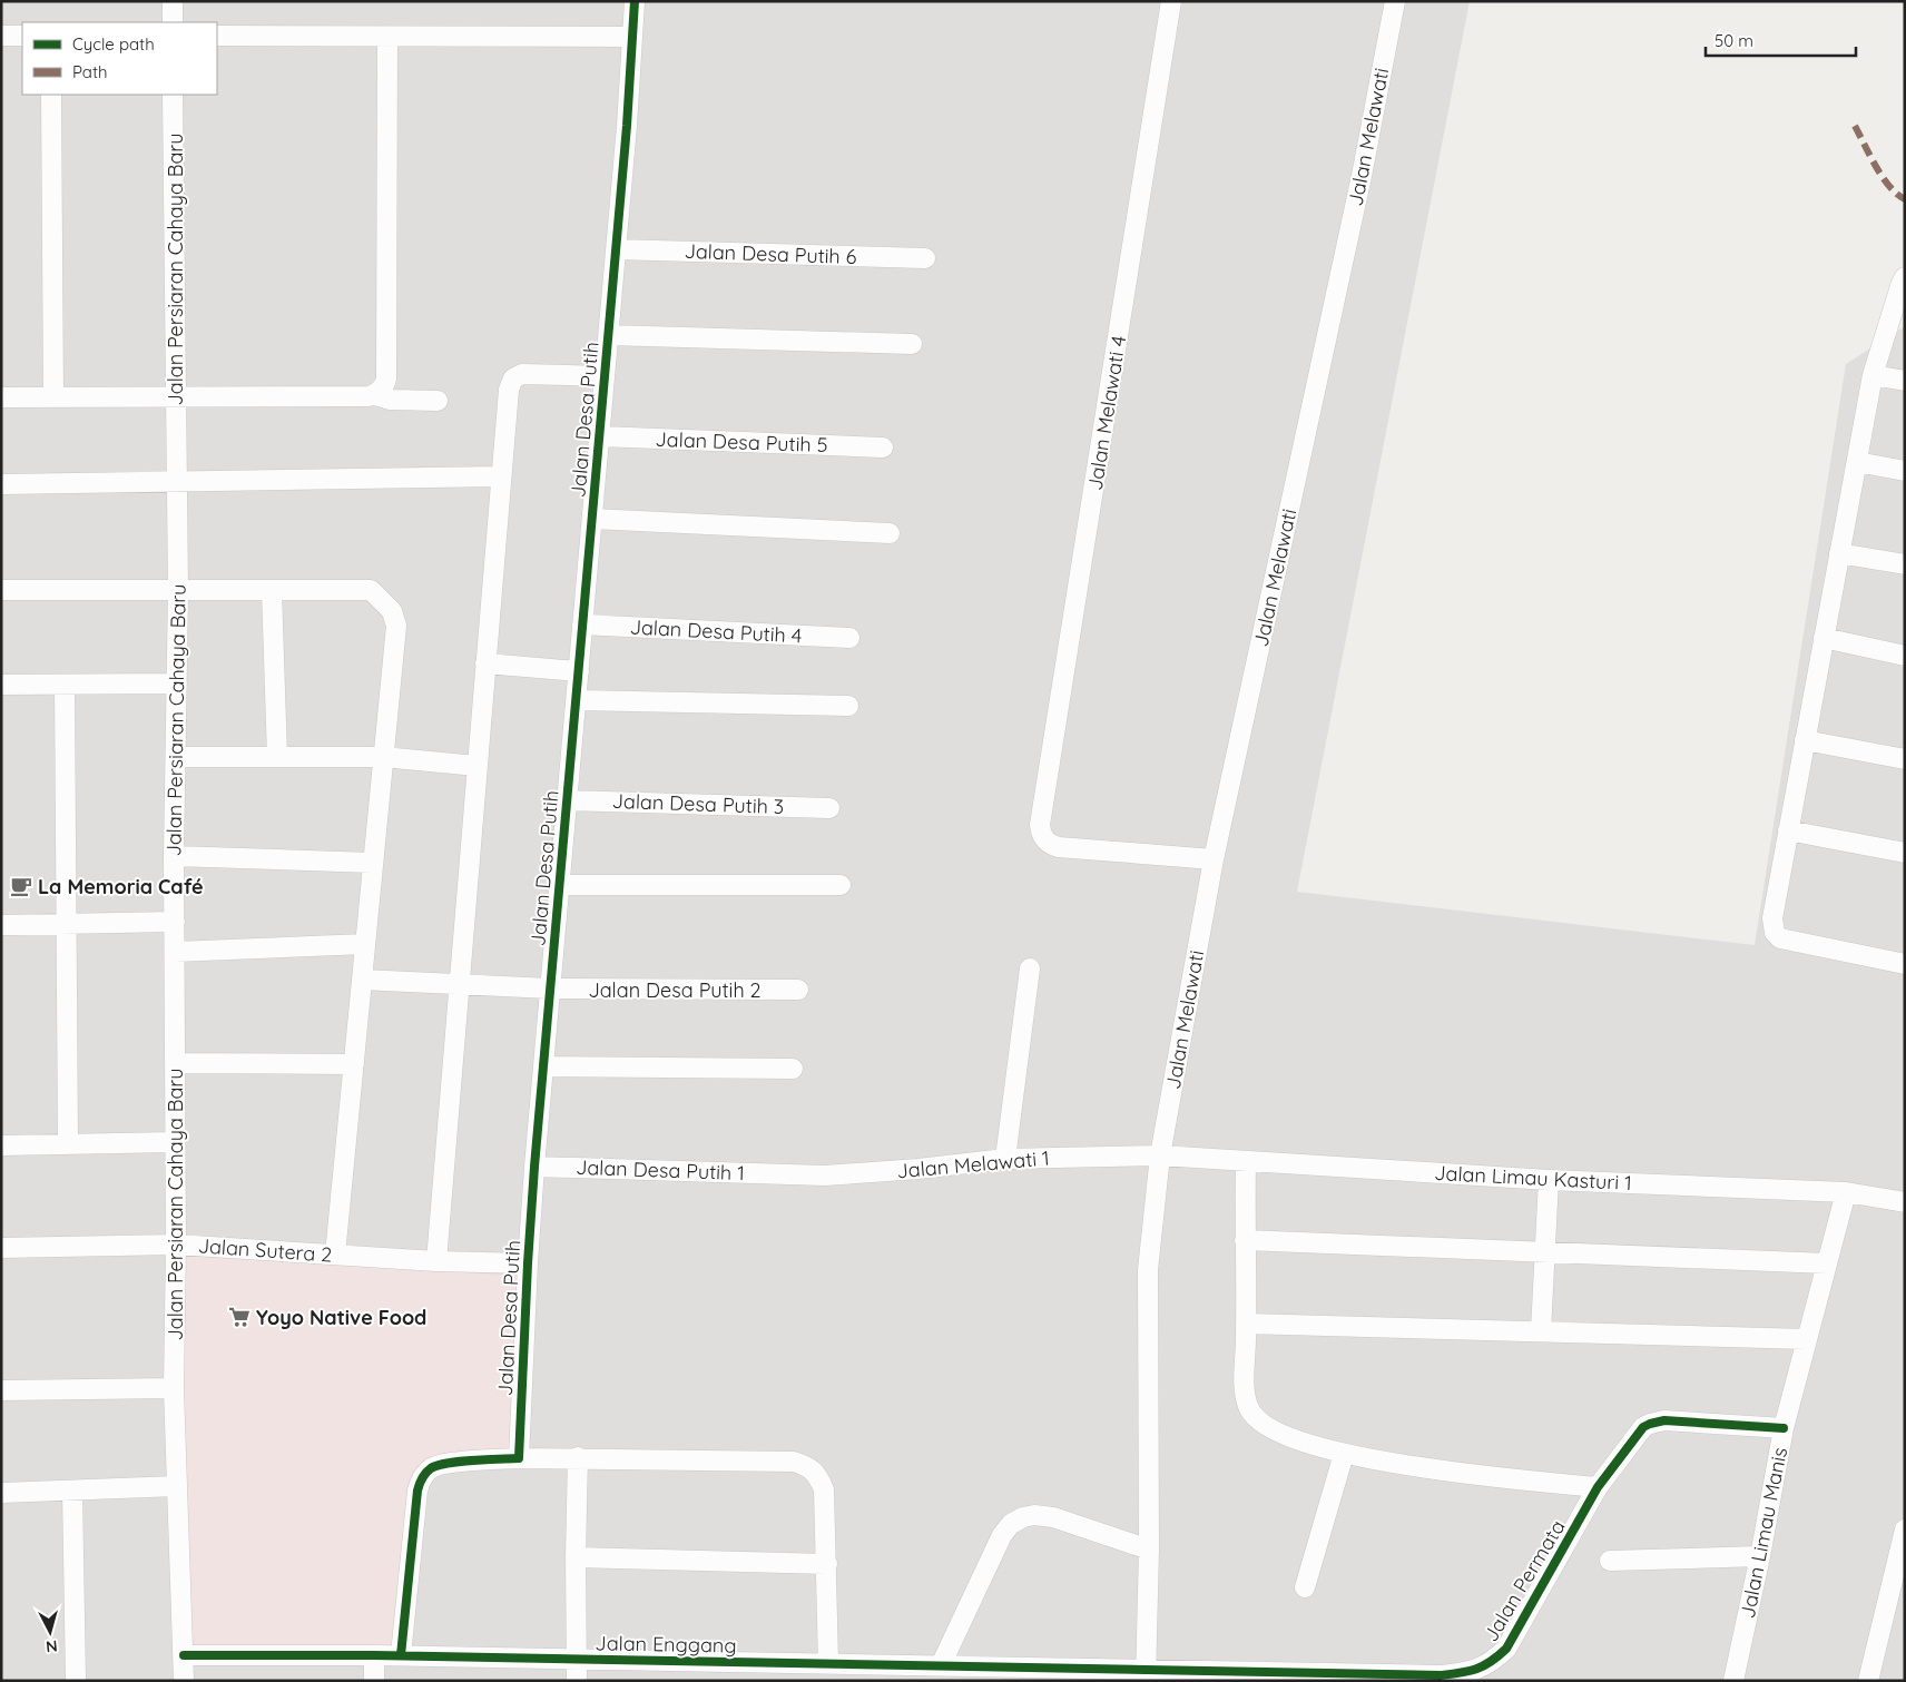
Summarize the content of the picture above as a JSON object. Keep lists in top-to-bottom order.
{
  "streets": {
    "street": [
      "Jalan Melawati",
      "Jalan Desa Putih 6",
      "Jalan Persiaran Cahaya Baru",
      "Jalan Melawati 4",
      "Jalan Desa Putih",
      "Jalan Desa Putih 5",
      "Jalan Desa Putih 4",
      "Jalan Desa Putih 3",
      "Jalan Desa Putih 2",
      "Jalan Melawati 1",
      "Jalan Desa Putih 1",
      "Jalan Limau Kasturi 1",
      "Jalan Sutera 2",
      "Jalan Limau Manis",
      "Jalan Permata",
      "Jalan Enggang"
    ]
  },
  "crossings": [
    ["Jalan Melawati", "Jalan Melawati 4"],
    ["Jalan Melawati", "Jalan Melawati 1"],
    ["Jalan Melawati", "Jalan Limau Kasturi 1"],
    ["Jalan Melawati", "Jalan Permata"],
    ["Jalan Melawati", "Jalan Enggang"],
    ["Jalan Desa Putih 6", "Jalan Desa Putih"],
    ["Jalan Persiaran Cahaya Baru", "Jalan Sutera 2"],
    ["Jalan Persiaran Cahaya Baru", "Jalan Enggang"],
    ["Jalan Desa Putih", "Jalan Desa Putih 5"],
    ["Jalan Desa Putih", "Jalan Desa Putih 4"],
    ["Jalan Desa Putih", "Jalan Desa Putih 3"],
    ["Jalan Desa Putih", "Jalan Desa Putih 2"],
    ["Jalan Desa Putih", "Jalan Desa Putih 1"],
    ["Jalan Desa Putih", "Jalan Sutera 2"],
    ["Jalan Melawati 1", "Jalan Desa Putih 1"],
    ["Jalan Melawati 1", "Jalan Limau Kasturi 1"],
    ["Jalan Limau Kasturi 1", "Jalan Limau Manis"],
    ["Jalan Limau Manis", "Jalan Permata"],
    ["Jalan Permata", "Jalan Enggang"]
  ],
  "places": {
    "cafe": ["La Memoria Café"],
    "supermarket": ["Yoyo Native Food"]
  },
  "legend": ["Cycle path", "Path"],
  "scale_bar": "50 m",
  "north": "bottom"
}
